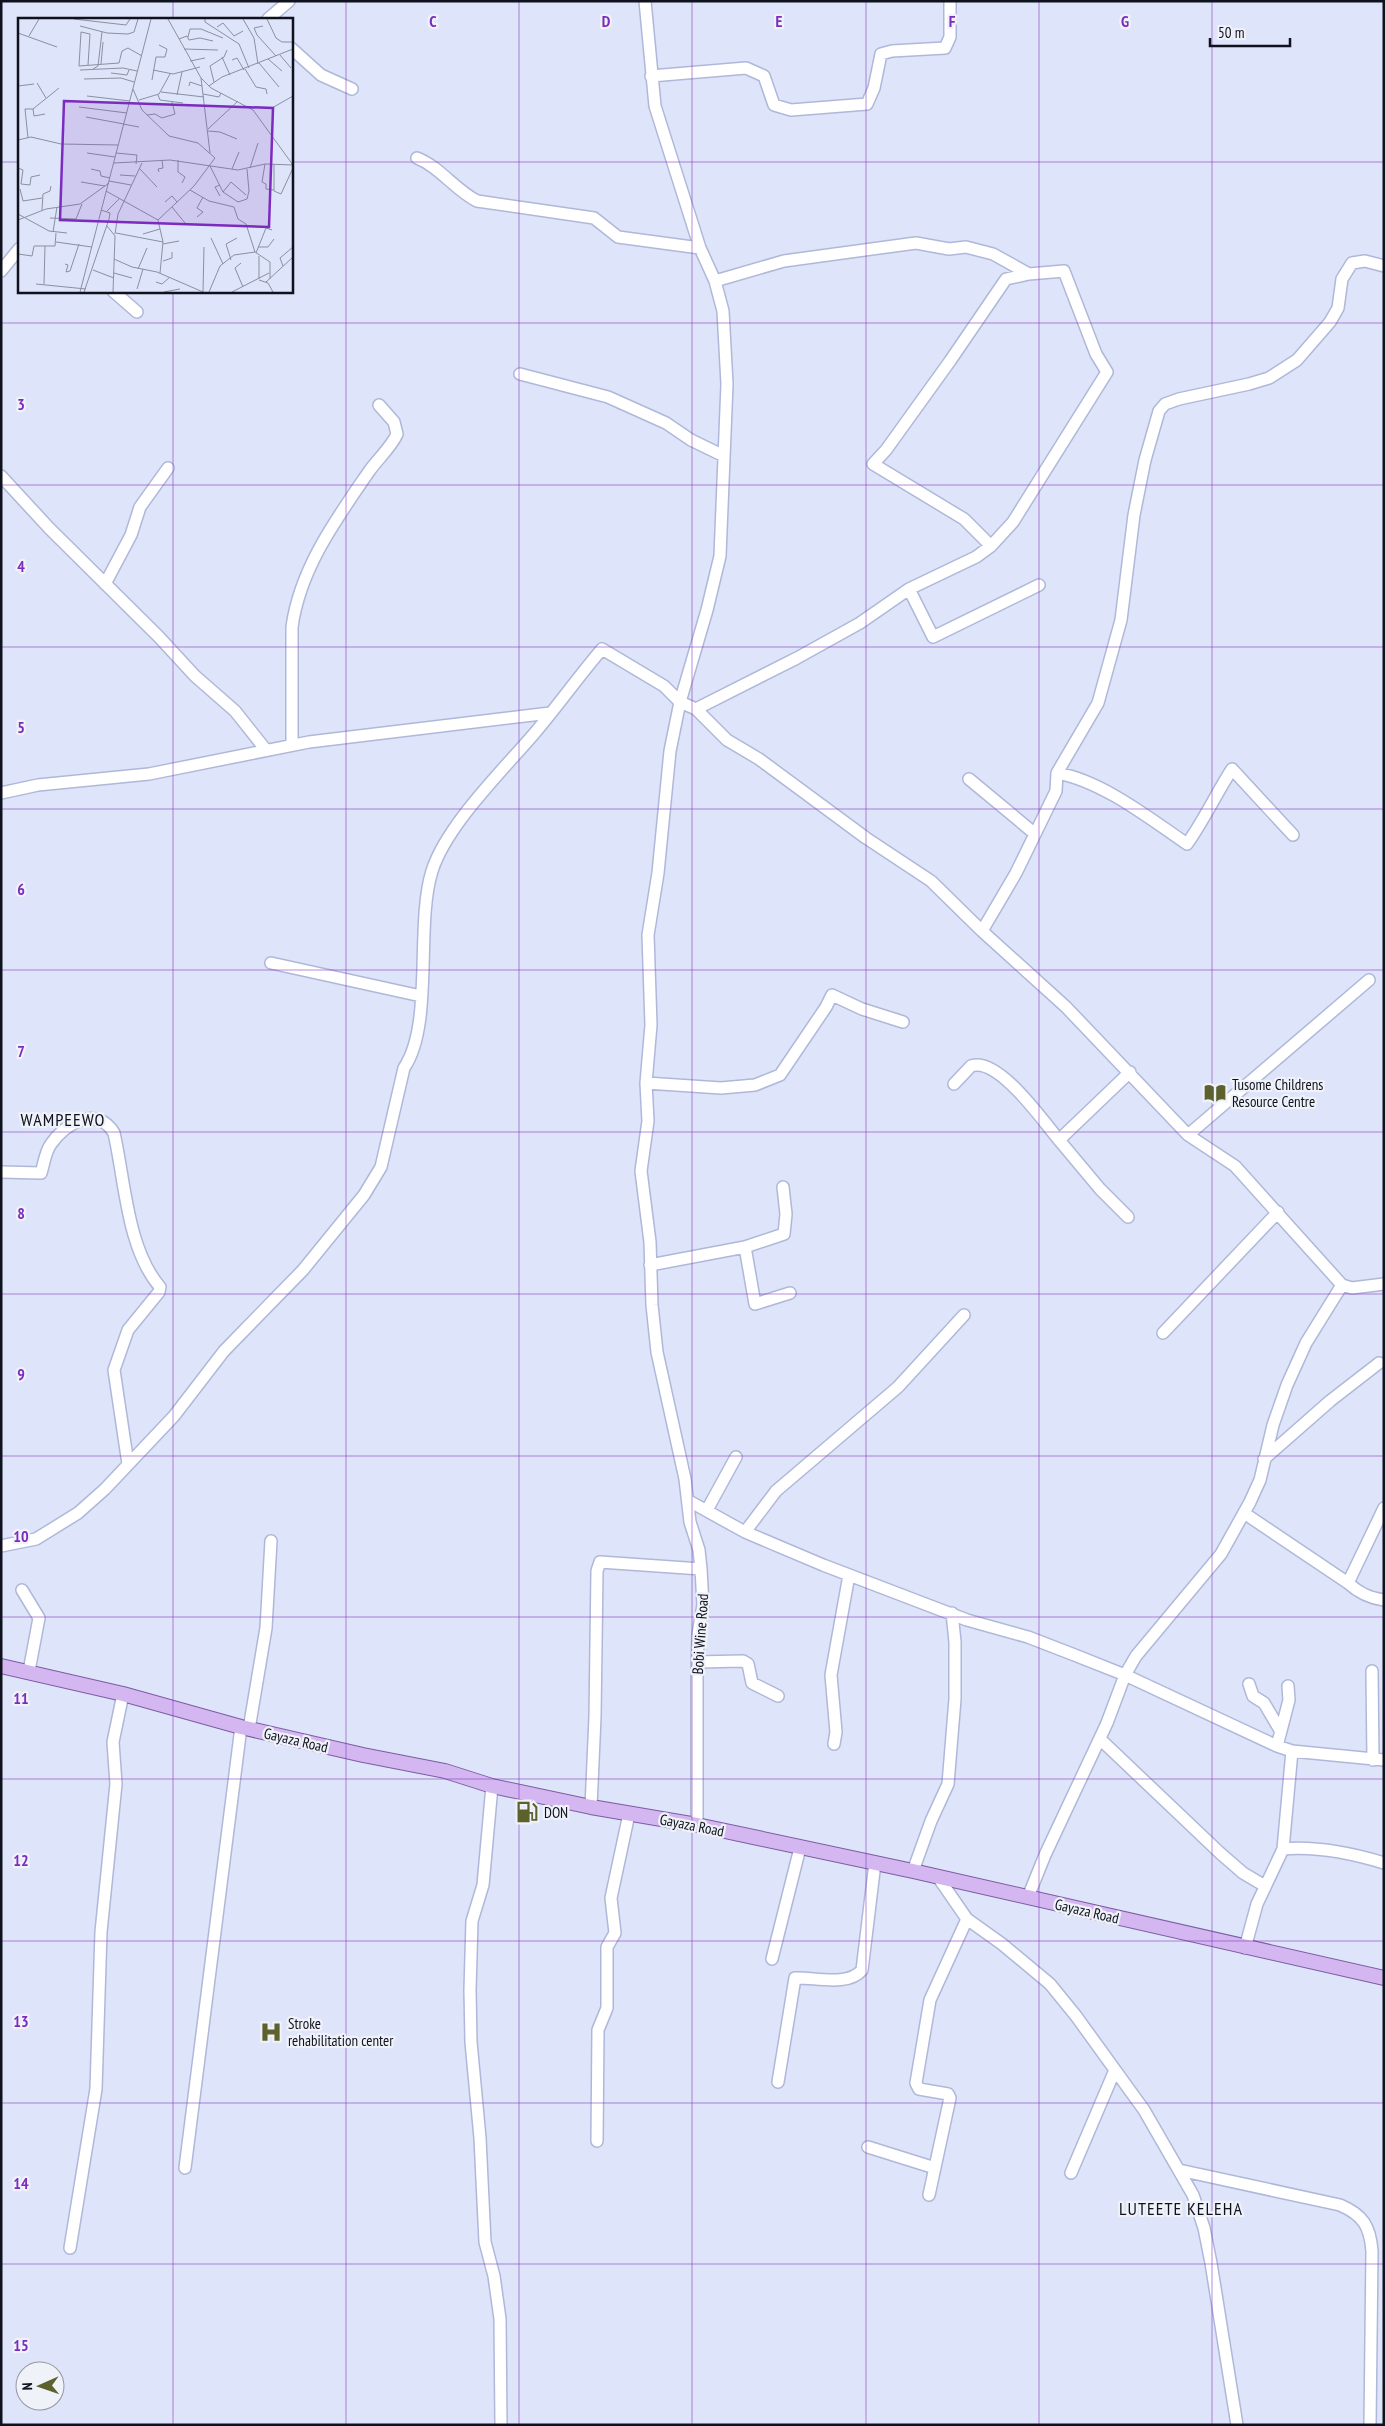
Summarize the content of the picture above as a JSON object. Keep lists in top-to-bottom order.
{
  "streets": {
    "main road": ["Gayaza Road"],
    "street": ["Bobi Wine Road"]
  },
  "crossings": [
    ["Bobi Wine Road", "Gayaza Road"]
  ],
  "districts": ["WAMPEEWO", "LUTEETE KELEHA"],
  "places": {
    "library": ["Tusome Childrens Resource Centre"],
    "fuel station": ["DON"],
    "hospital": ["Stroke rehabilitation center"]
  },
  "scale_bar": "50 m",
  "north": "left",
  "grid": {
    "columns": [
      "C",
      "D",
      "E",
      "F",
      "G"
    ],
    "rows": [
      "3",
      "4",
      "5",
      "6",
      "7",
      "8",
      "9",
      "10",
      "11",
      "12",
      "13",
      "14",
      "15"
    ]
  }
}
